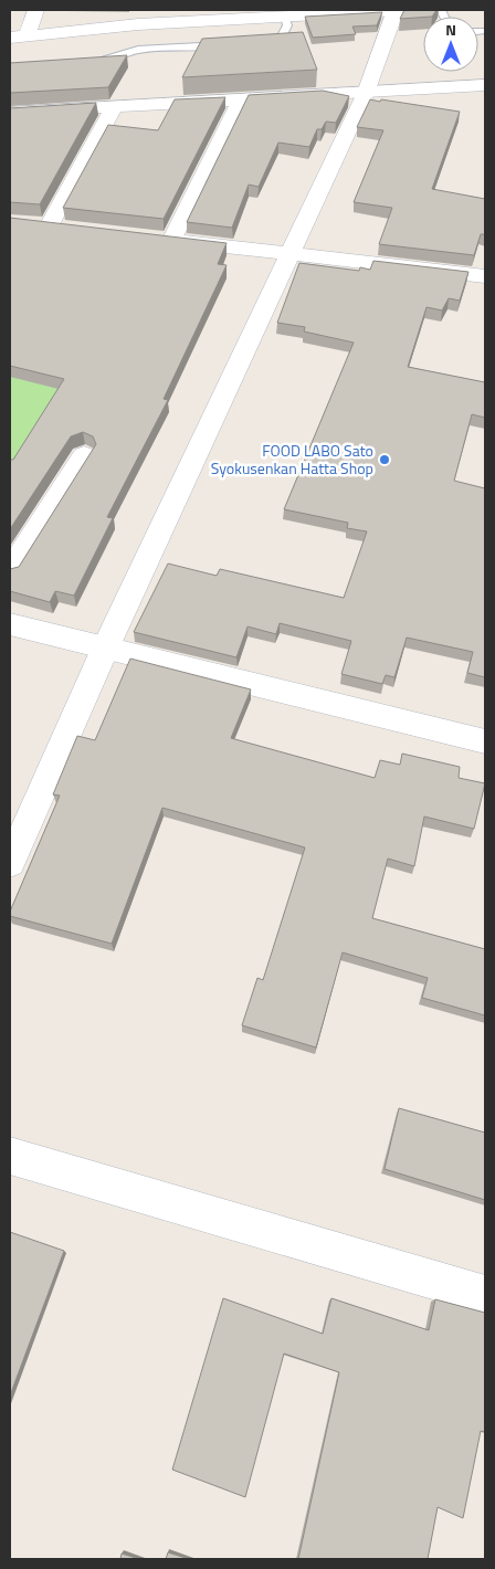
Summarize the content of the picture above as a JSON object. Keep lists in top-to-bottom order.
{
  "places": ["FOOD LABO Sato Syokusenkan Hatta Shop"],
  "north": "top"
}
